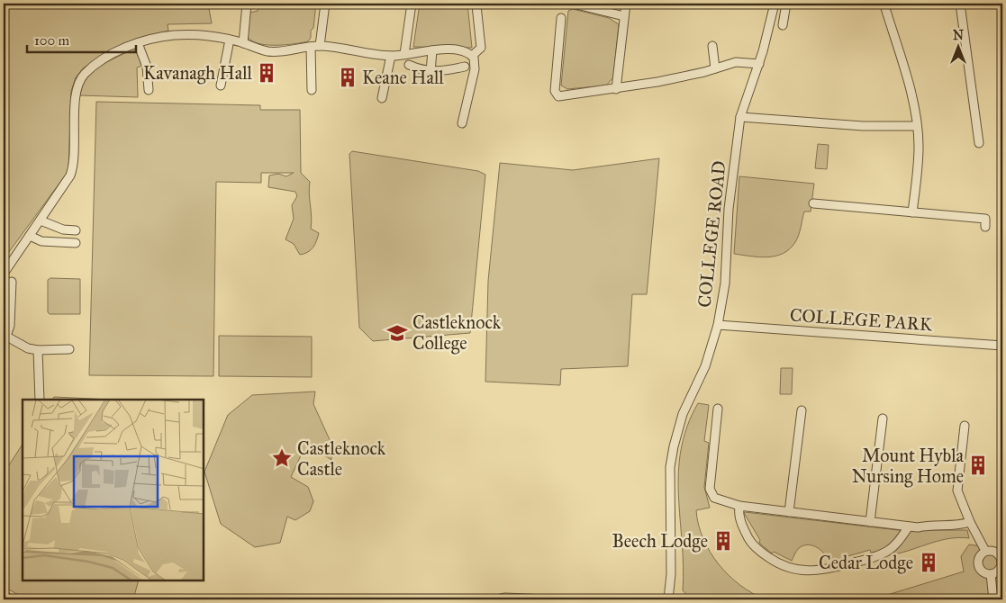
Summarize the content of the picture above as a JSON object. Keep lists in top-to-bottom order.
{
  "streets": {
    "street": ["COLLEGE ROAD", "COLLEGE PARK"]
  },
  "crossings": [
    ["COLLEGE ROAD", "COLLEGE PARK"]
  ],
  "places": {
    "building": [
      "Kavanagh Hall",
      "Keane Hall",
      "Mount Hybla Nursing Home",
      "Beech Lodge",
      "Cedar Lodge"
    ],
    "school or university": ["Castleknock College"],
    "place": ["Castleknock Castle"]
  },
  "scale_bar": "100 m",
  "north": "top"
}
